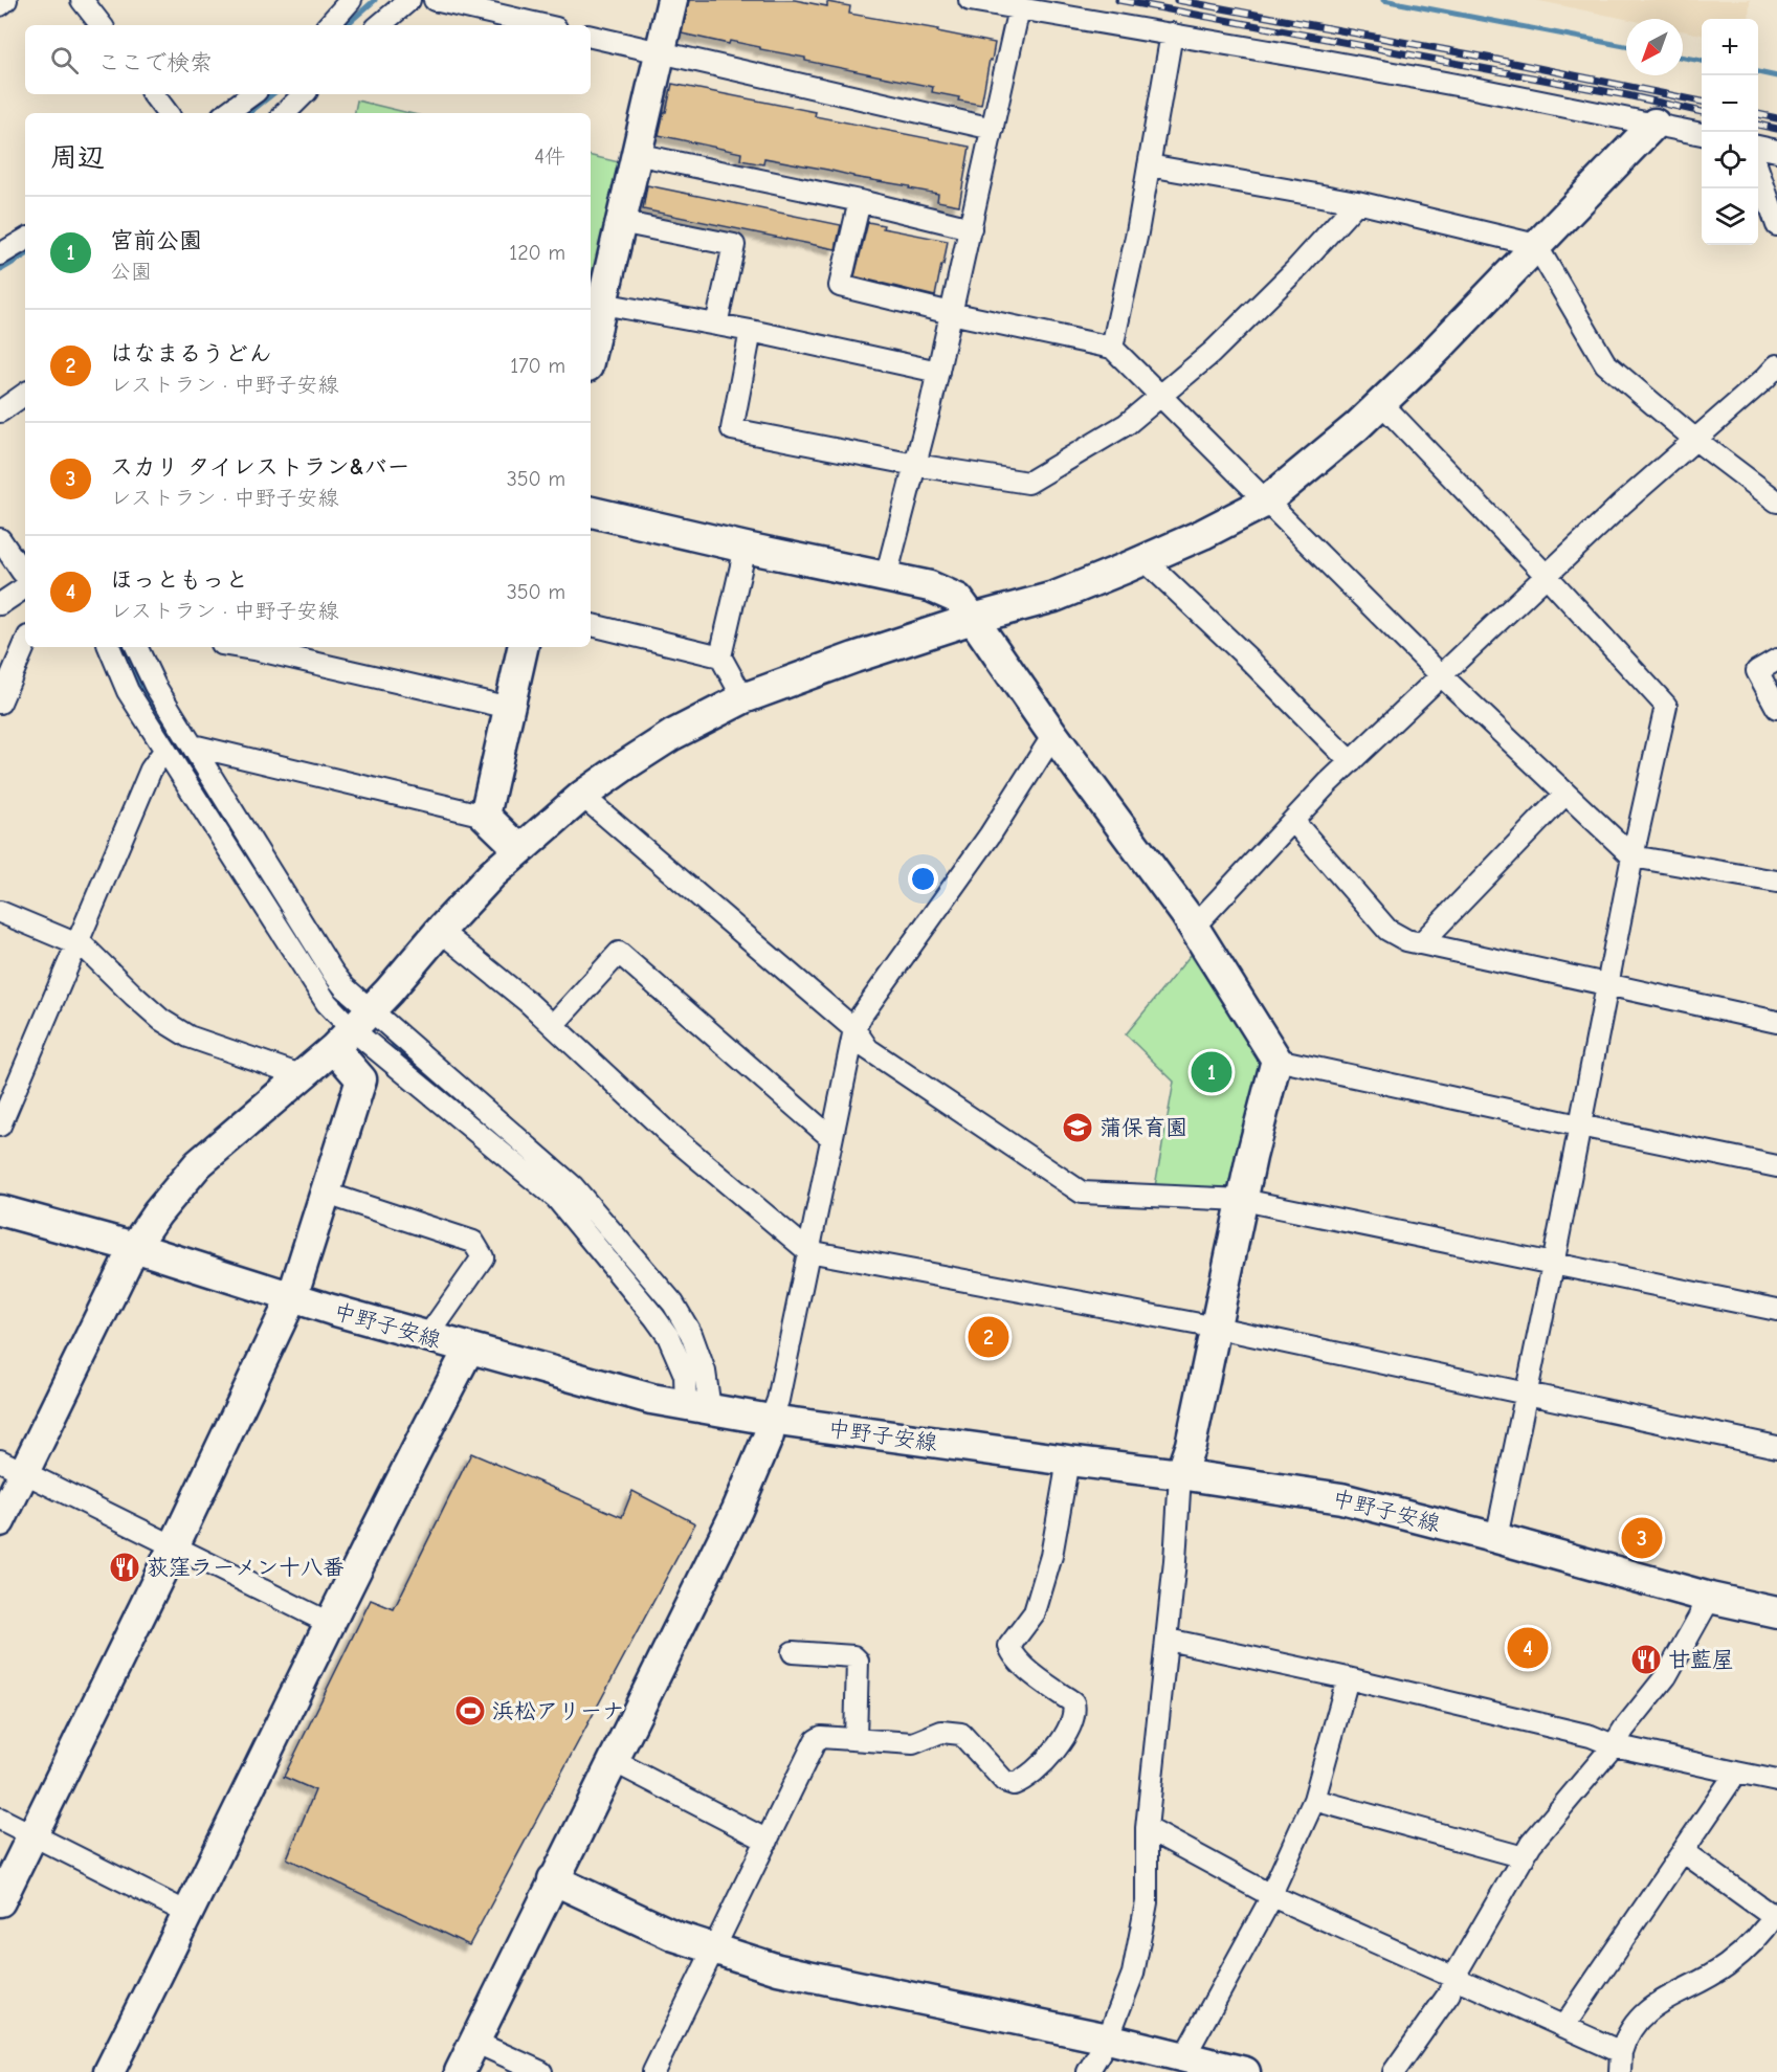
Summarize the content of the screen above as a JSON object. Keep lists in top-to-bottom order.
{
  "streets": {
    "street": ["中野子安線"]
  },
  "places": {
    "school or university": ["蒲保育園"],
    "restaurant": ["荻窪ラーメン十八番", "甘藍屋"],
    "sports": ["浜松アリーナ"]
  },
  "north": "bottom left",
  "page": {
    "map_buttons": ["+", "−"],
    "search": "ここで検索",
    "heading": ["周辺", "4件"],
    "list": [
      {
        "mark": "1",
        "name": "宮前公園",
        "note": "公園",
        "value": "120 m"
      },
      {
        "mark": "2",
        "name": "はなまるうどん",
        "note": "レストラン · 中野子安線",
        "value": "170 m"
      },
      {
        "mark": "3",
        "name": "スカリ タイレストラン&バー",
        "note": "レストラン · 中野子安線",
        "value": "350 m"
      },
      {
        "mark": "4",
        "name": "ほっともっと",
        "note": "レストラン · 中野子安線",
        "value": "350 m"
      }
    ],
    "pins": [
      "1",
      "2",
      "3",
      "4"
    ]
  }
}
